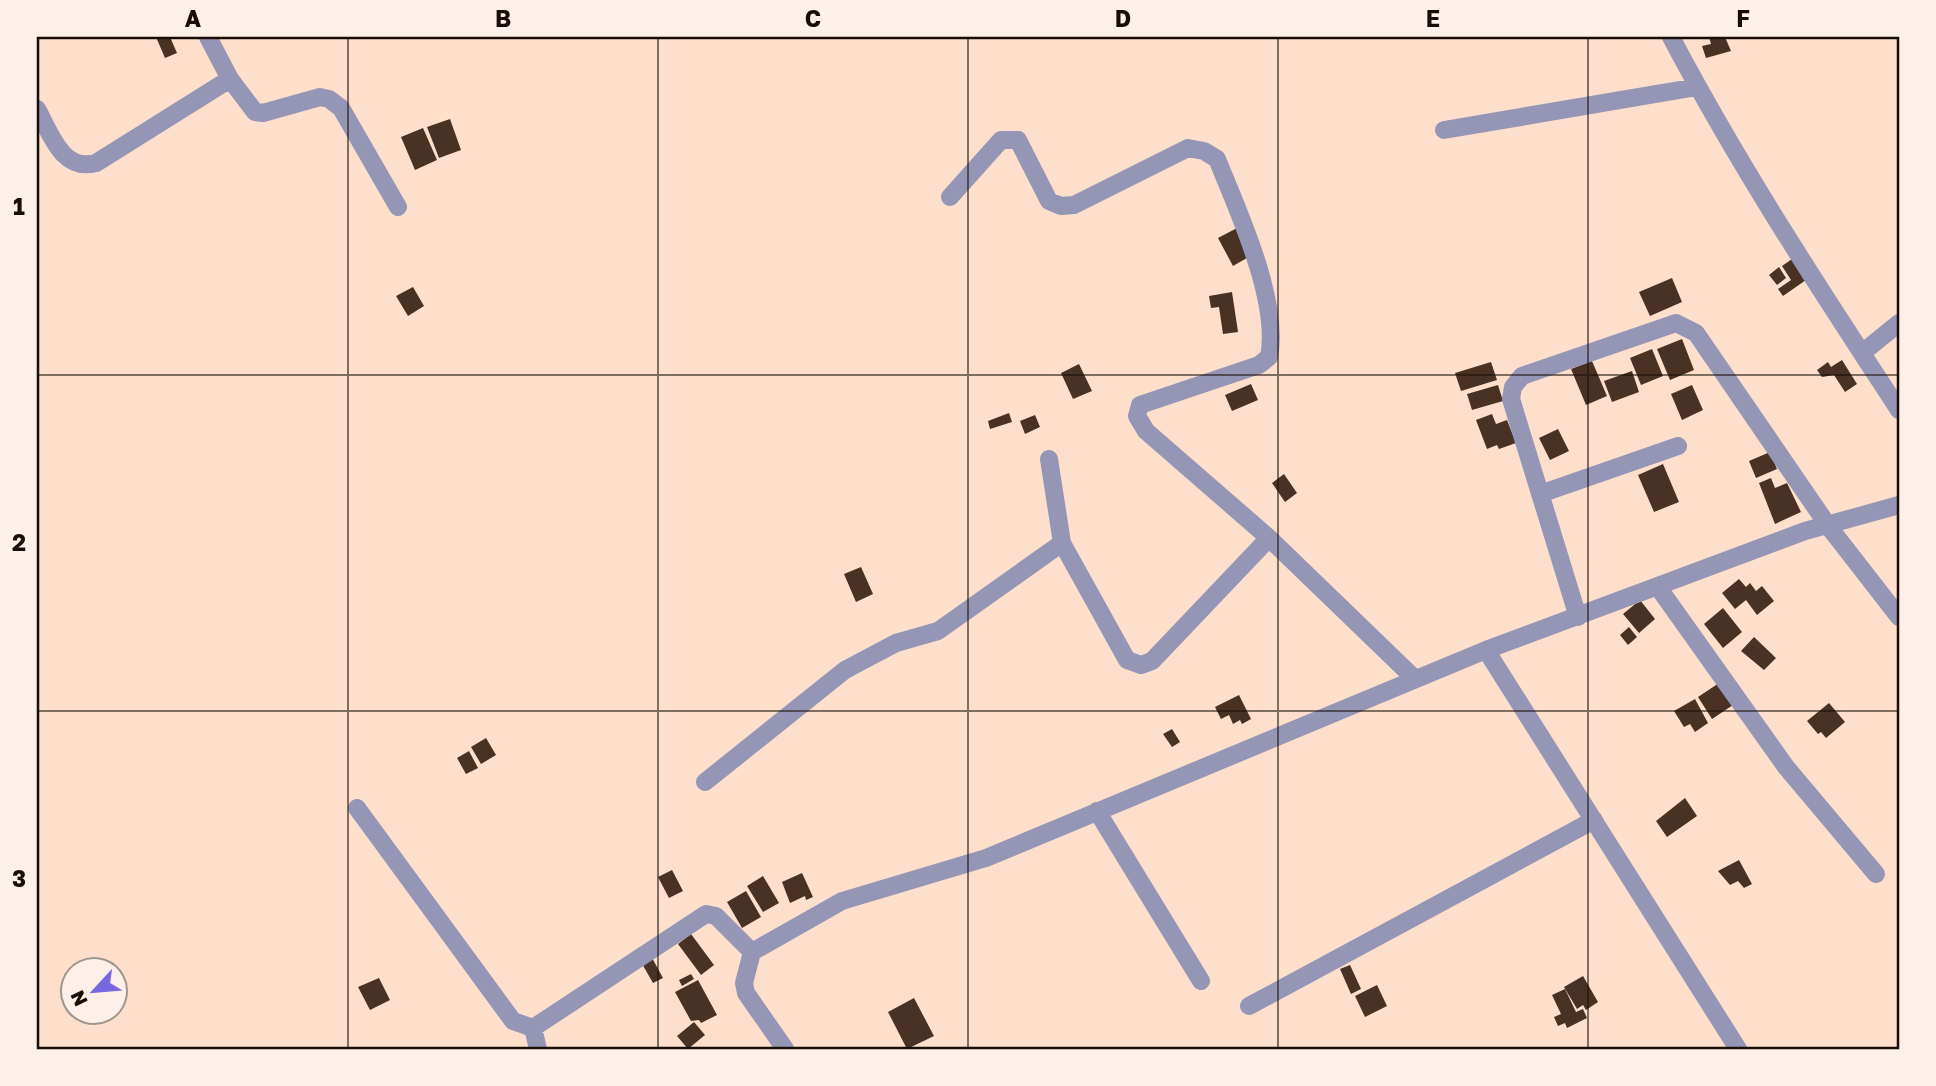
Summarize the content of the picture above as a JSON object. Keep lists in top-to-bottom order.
{
  "north": "bottom left",
  "grid": {
    "columns": [
      "A",
      "B",
      "C",
      "D",
      "E",
      "F"
    ],
    "rows": ["1", "2", "3"]
  }
}
